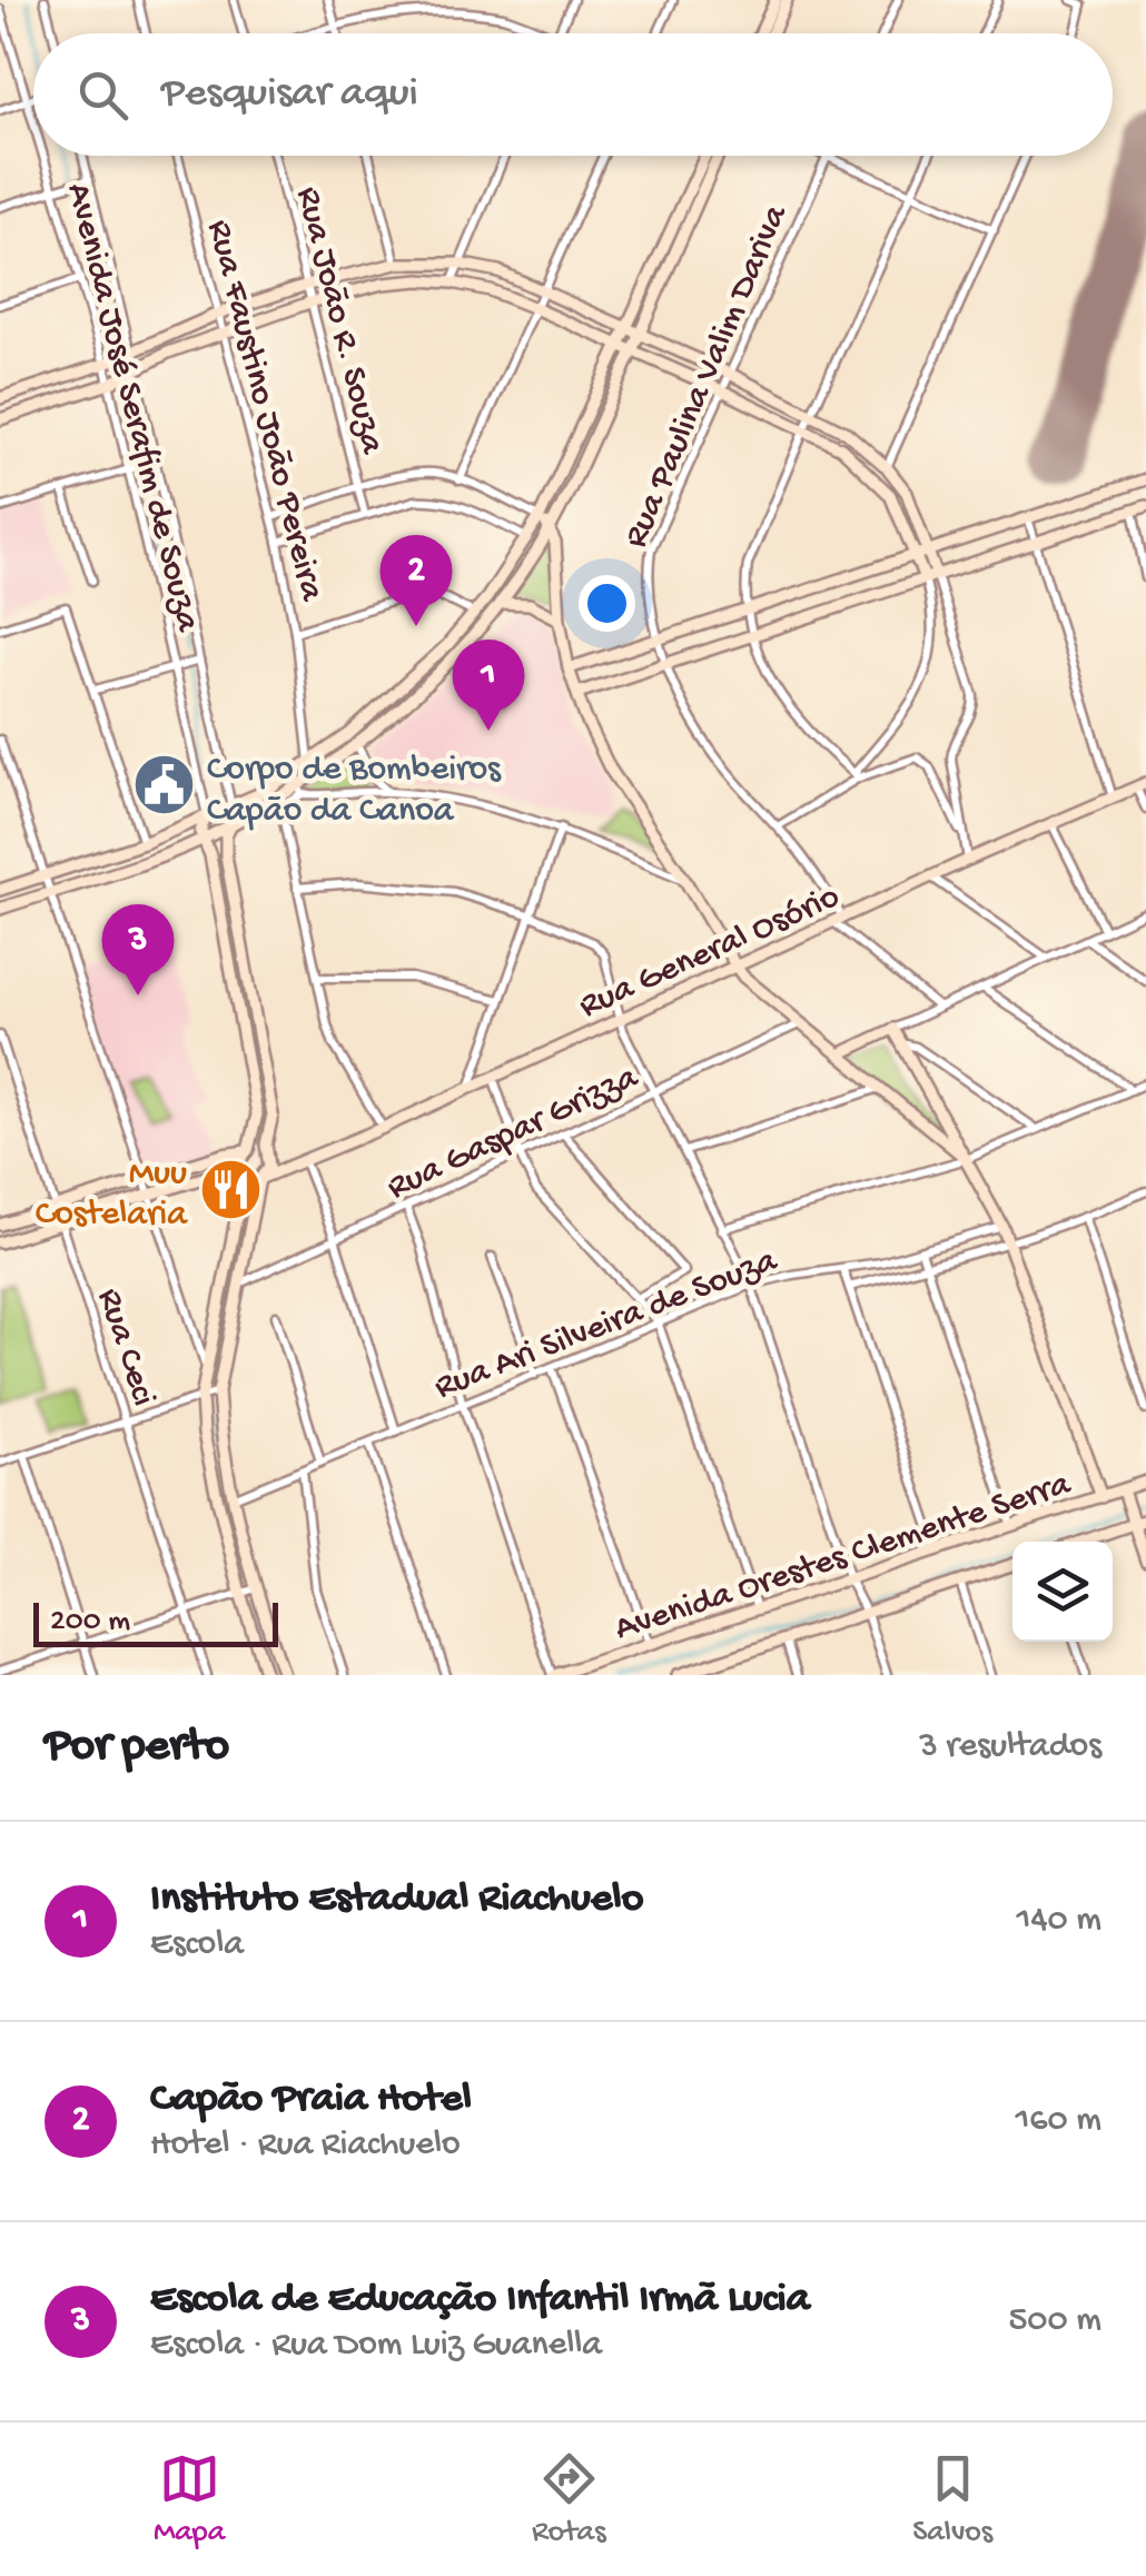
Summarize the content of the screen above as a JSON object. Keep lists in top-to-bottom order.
{
  "streets": {
    "main road": ["Rua General Osório", "Avenida Orestes Clemente Serra"],
    "street": [
      "Rua João R. Souza",
      "Rua Paulina Valim Dariva",
      "Avenida José Serafim de Souza",
      "Rua Faustino João Pereira",
      "Rua Gaspar Grizza",
      "Rua Ari Silveira de Souza",
      "Rua Ceci"
    ]
  },
  "crossings": [
    ["Rua Paulina Valim Dariva", "Rua General Osório"]
  ],
  "places": {
    "public building": ["Corpo de Bombeiros Capão da Canoa"],
    "restaurant": ["Muu Costelaria"]
  },
  "scale_bar": "200 m",
  "page": {
    "search": "Pesquisar aqui",
    "pins": ["2", "1", "3"],
    "scale": "200 m",
    "heading": ["Por perto", "3 resultados"],
    "list": [
      {
        "mark": "1",
        "name": "Instituto Estadual Riachuelo",
        "note": "Escola",
        "value": "140 m"
      },
      {
        "mark": "2",
        "name": "Capão Praia Hotel",
        "note": "Hotel · Rua Riachuelo",
        "value": "160 m"
      },
      {
        "mark": "3",
        "name": "Escola de Educação Infantil Irmã Lucia",
        "note": "Escola · Rua Dom Luiz Guanella",
        "value": "500 m"
      }
    ],
    "nav": ["Mapa", "Rotas", "Salvos"]
  }
}
